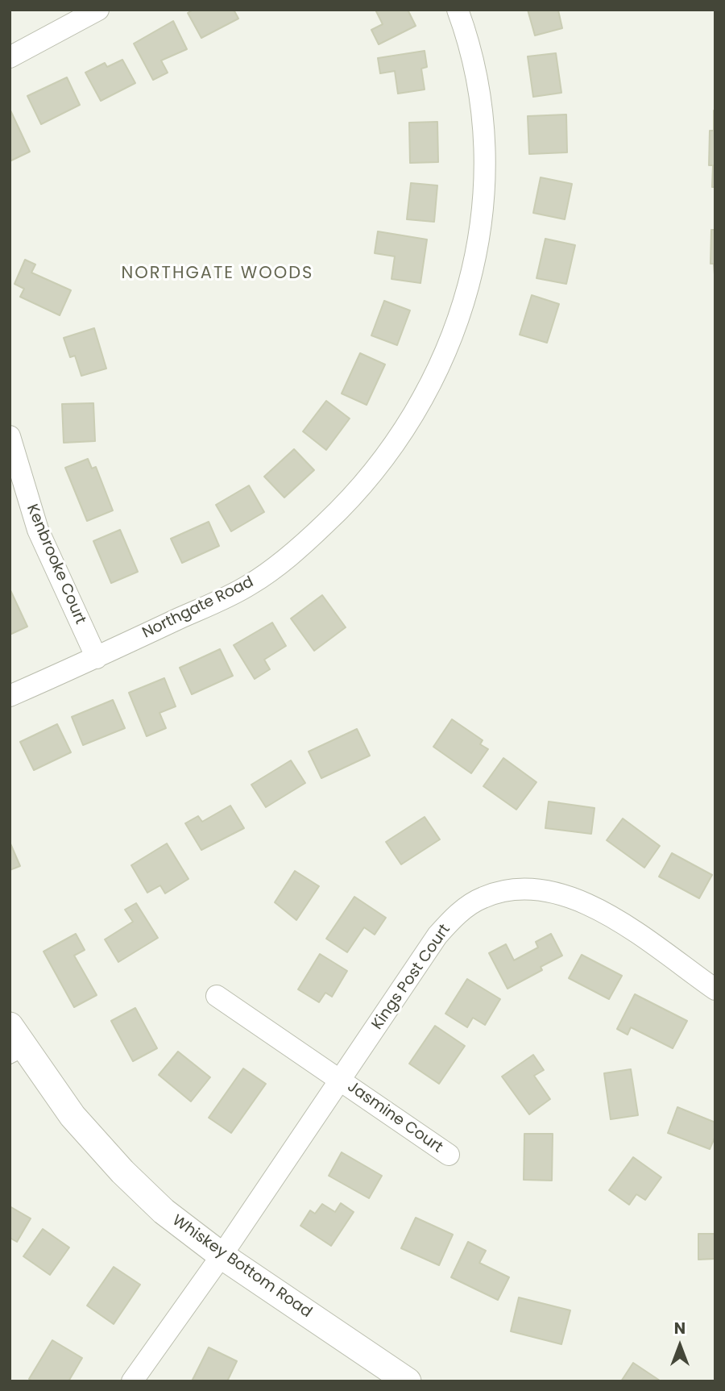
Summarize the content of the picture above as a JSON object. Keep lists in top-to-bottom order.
{
  "streets": {
    "street": [
      "Kenbrooke Court",
      "Northgate Road",
      "Kings Post Court",
      "Jasmine Court",
      "Whiskey Bottom Road"
    ]
  },
  "crossings": [
    ["Kenbrooke Court", "Northgate Road"],
    ["Kings Post Court", "Jasmine Court"],
    ["Kings Post Court", "Whiskey Bottom Road"]
  ],
  "districts": ["NORTHGATE WOODS"],
  "north": "top"
}
